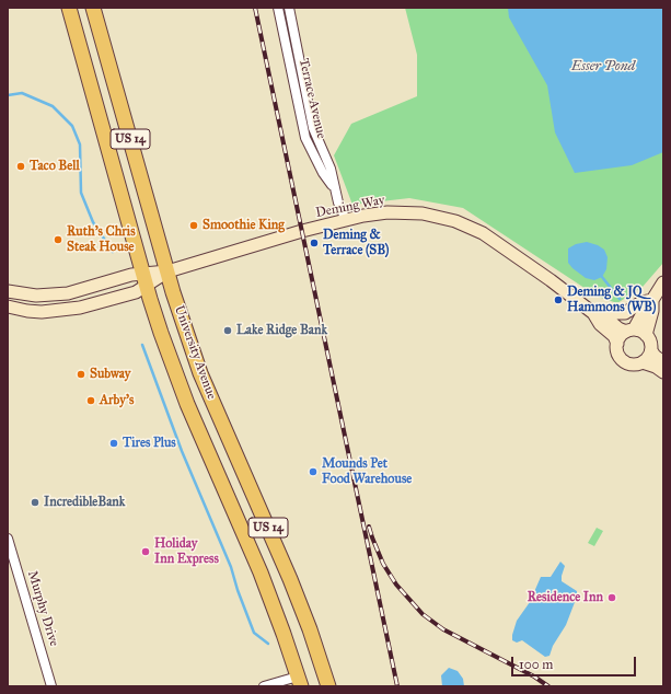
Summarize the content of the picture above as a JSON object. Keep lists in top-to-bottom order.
{
  "streets": {
    "main road": ["US 14", "University Avenue"],
    "street": ["Terrace Avenue", "Deming Way", "Murphy Drive"]
  },
  "crossings": [
    ["Terrace Avenue", "Deming Way"],
    ["Deming Way", "University Avenue"]
  ],
  "water": ["Esser Pond"],
  "places": [
    "Taco Bell",
    "Smoothie King",
    "Ruth's Chris Steak House",
    "Deming & Terrace (SB)",
    "Deming & JQ Hammons (WB)",
    "Lake Ridge Bank",
    "Subway",
    "Arby's",
    "Tires Plus",
    "Mounds Pet Food Warehouse",
    "IncredibleBank",
    "Holiday Inn Express",
    "Residence Inn"
  ],
  "scale_bar": "100 m"
}
